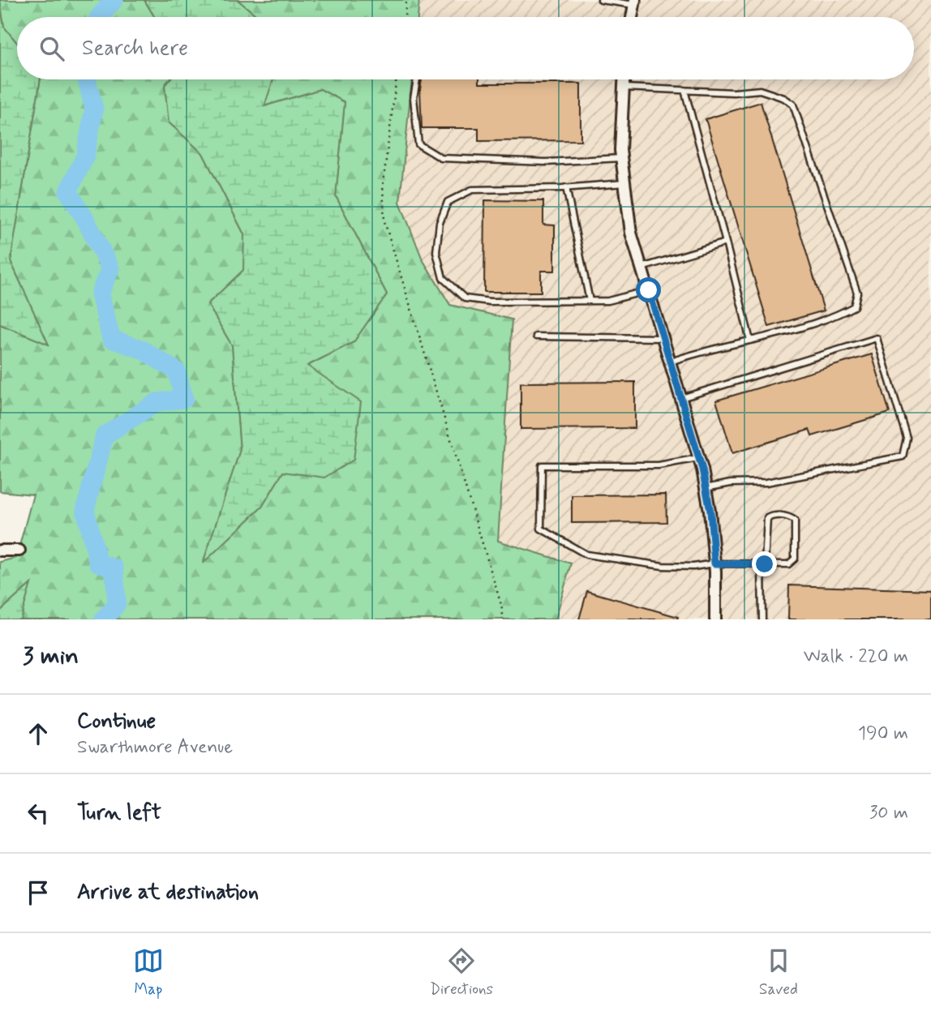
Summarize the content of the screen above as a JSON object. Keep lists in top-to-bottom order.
{
  "page": {
    "search": "Search here",
    "heading": ["3 min", "Walk · 220 m"],
    "list": [
      ["Continue", "Swarthmore Avenue", "190 m"],
      ["Turn left", "30 m"],
      "Arrive at destination"
    ],
    "nav": ["Map", "Directions", "Saved"]
  }
}
